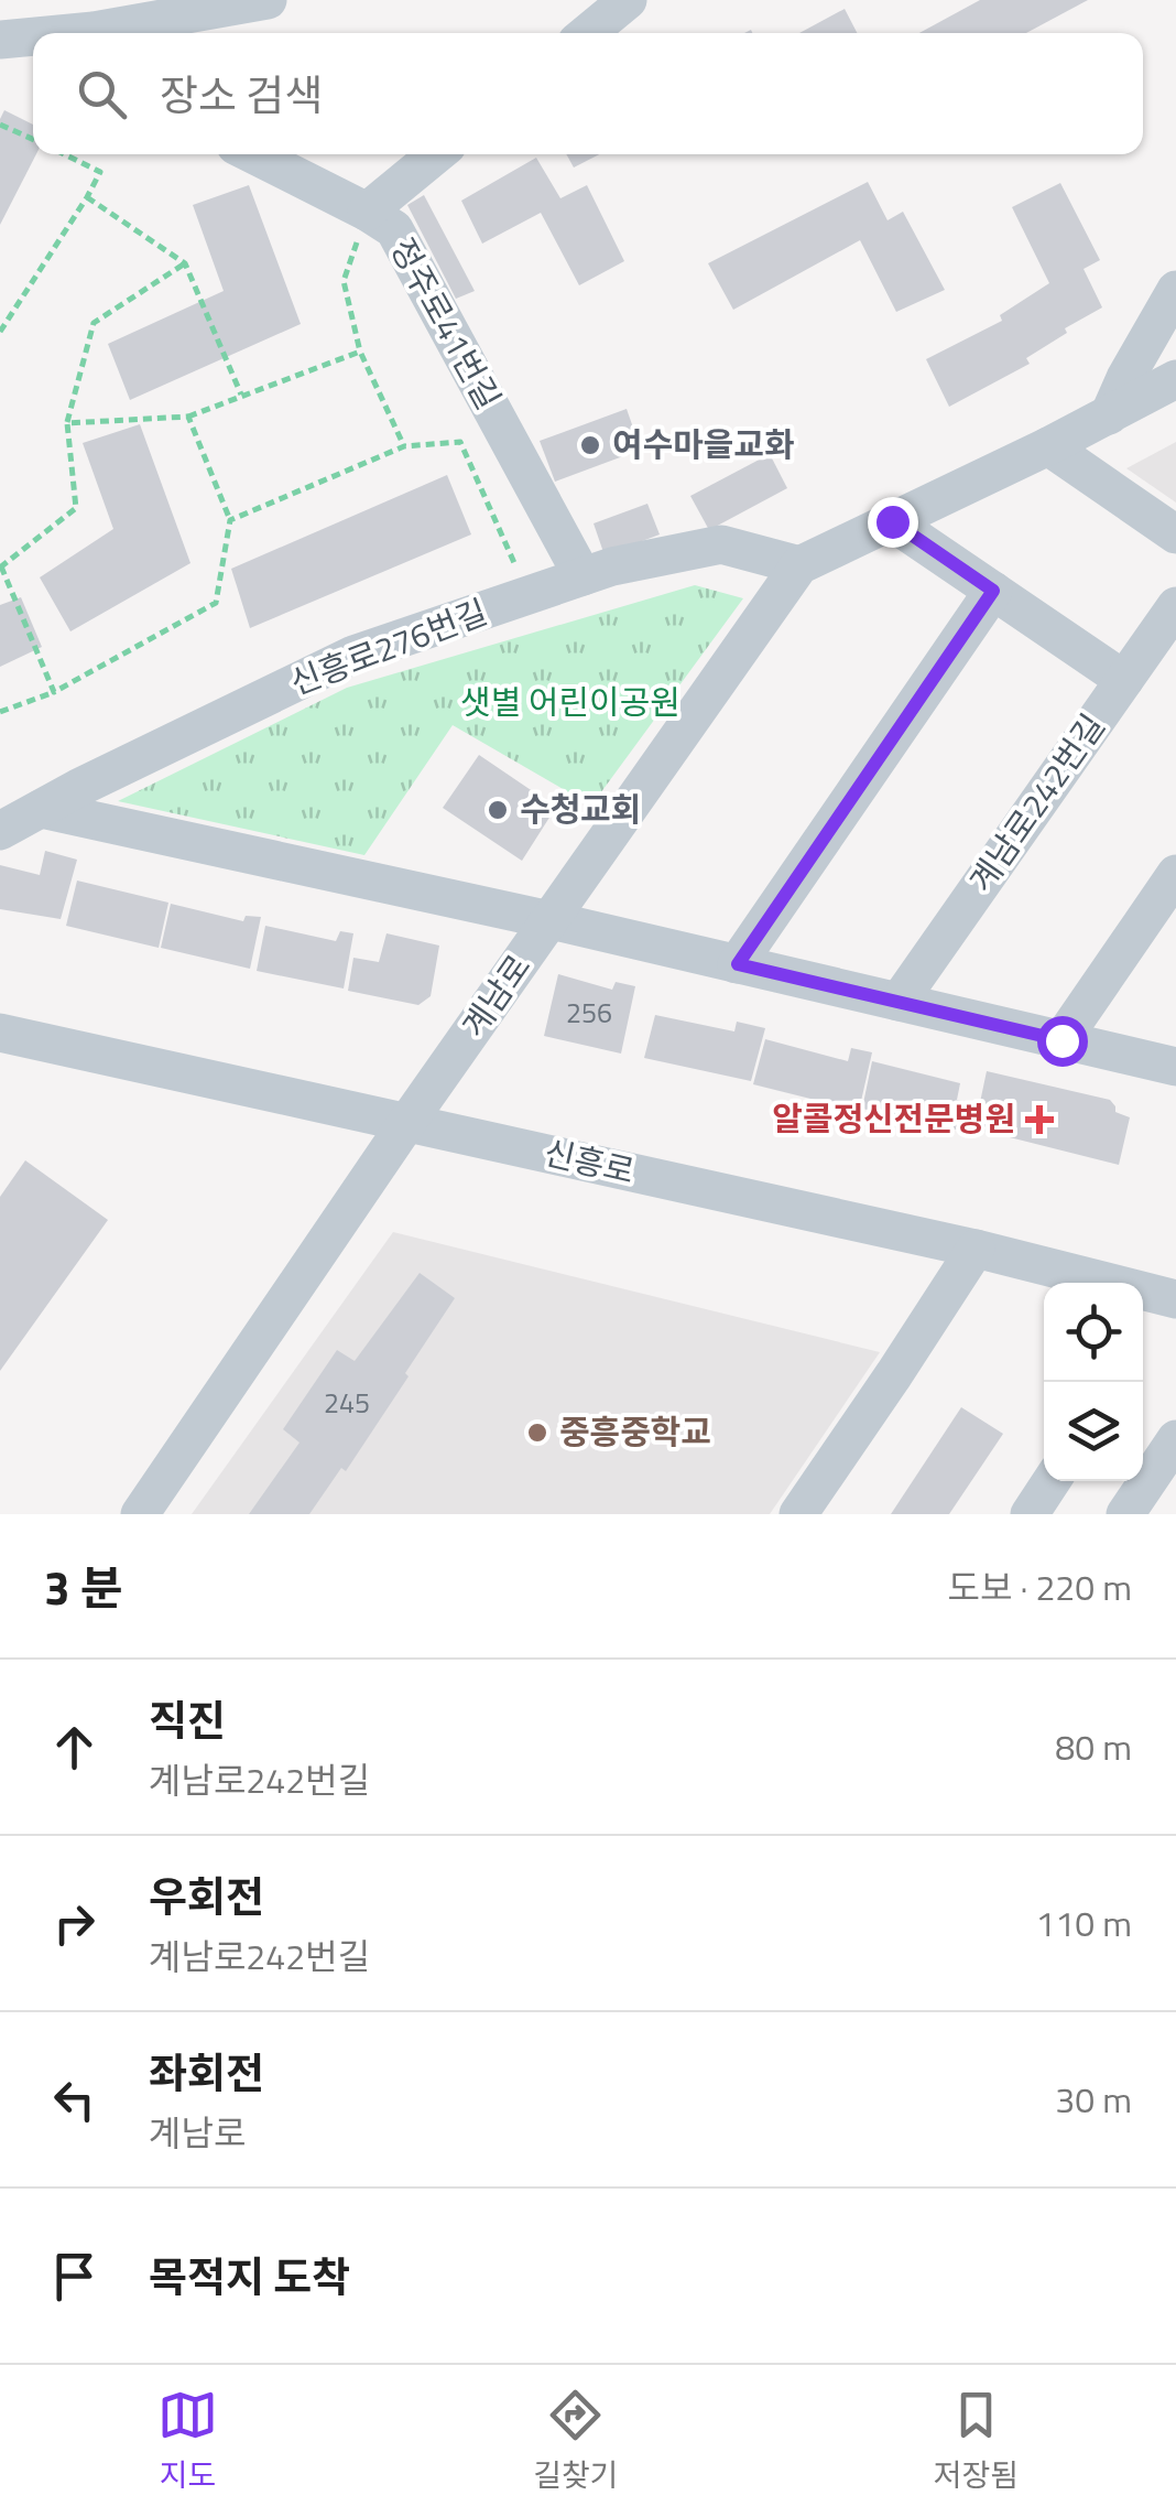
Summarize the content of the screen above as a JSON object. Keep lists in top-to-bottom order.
{
  "streets": {
    "street": [
      "정주로41번길",
      "신흥로276번길",
      "계남로242번길",
      "계남로",
      "신흥로"
    ]
  },
  "crossings": [
    ["정주로41번길", "신흥로276번길"],
    ["신흥로276번길", "계남로"],
    ["계남로", "신흥로"]
  ],
  "parks": ["샛별 어린이공원"],
  "places": {
    "other": ["여수마을교화", "수청교회", "중흥중학교"],
    "health": ["알콜정신전문병원"]
  },
  "house_numbers": ["256", "245"],
  "page": {
    "search": "장소 검색",
    "heading": ["3 분", "도보 · 220 m"],
    "list": [
      ["직진", "계남로242번길", "80 m"],
      ["우회전", "계남로242번길", "110 m"],
      ["좌회전", "계남로", "30 m"],
      "목적지 도착"
    ],
    "nav": ["지도", "길찾기", "저장됨"]
  }
}
